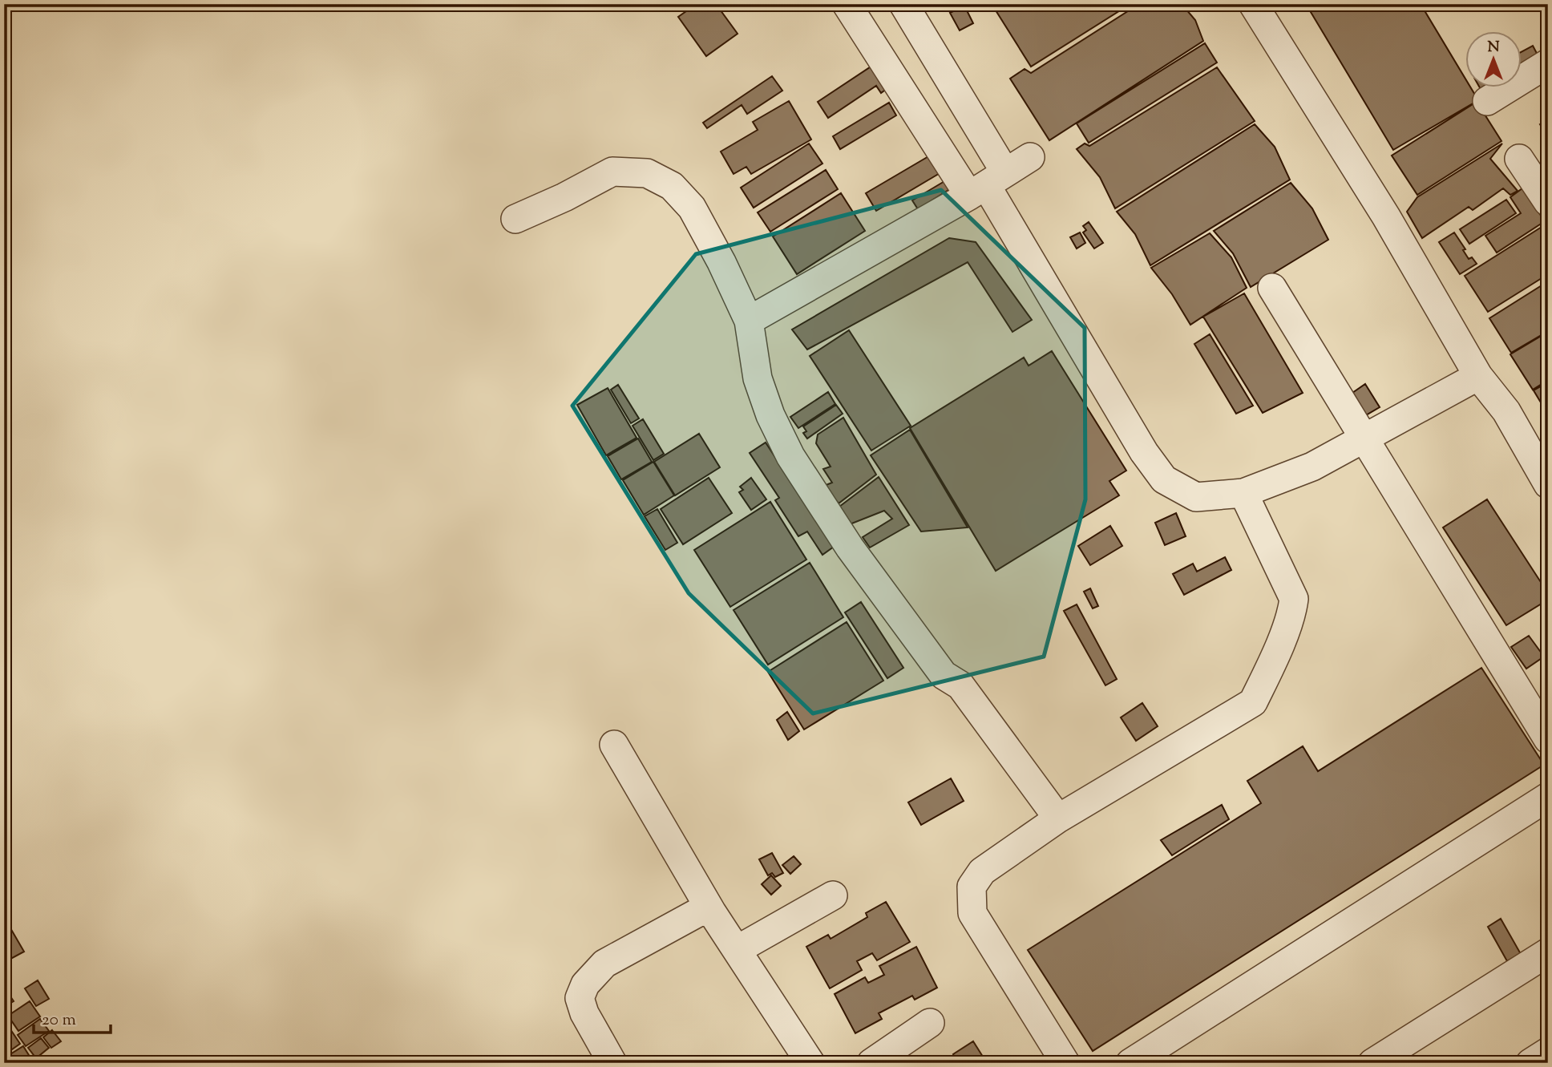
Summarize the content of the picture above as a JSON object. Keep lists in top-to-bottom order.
{
  "scale_bar": "20 m",
  "north": "top"
}
